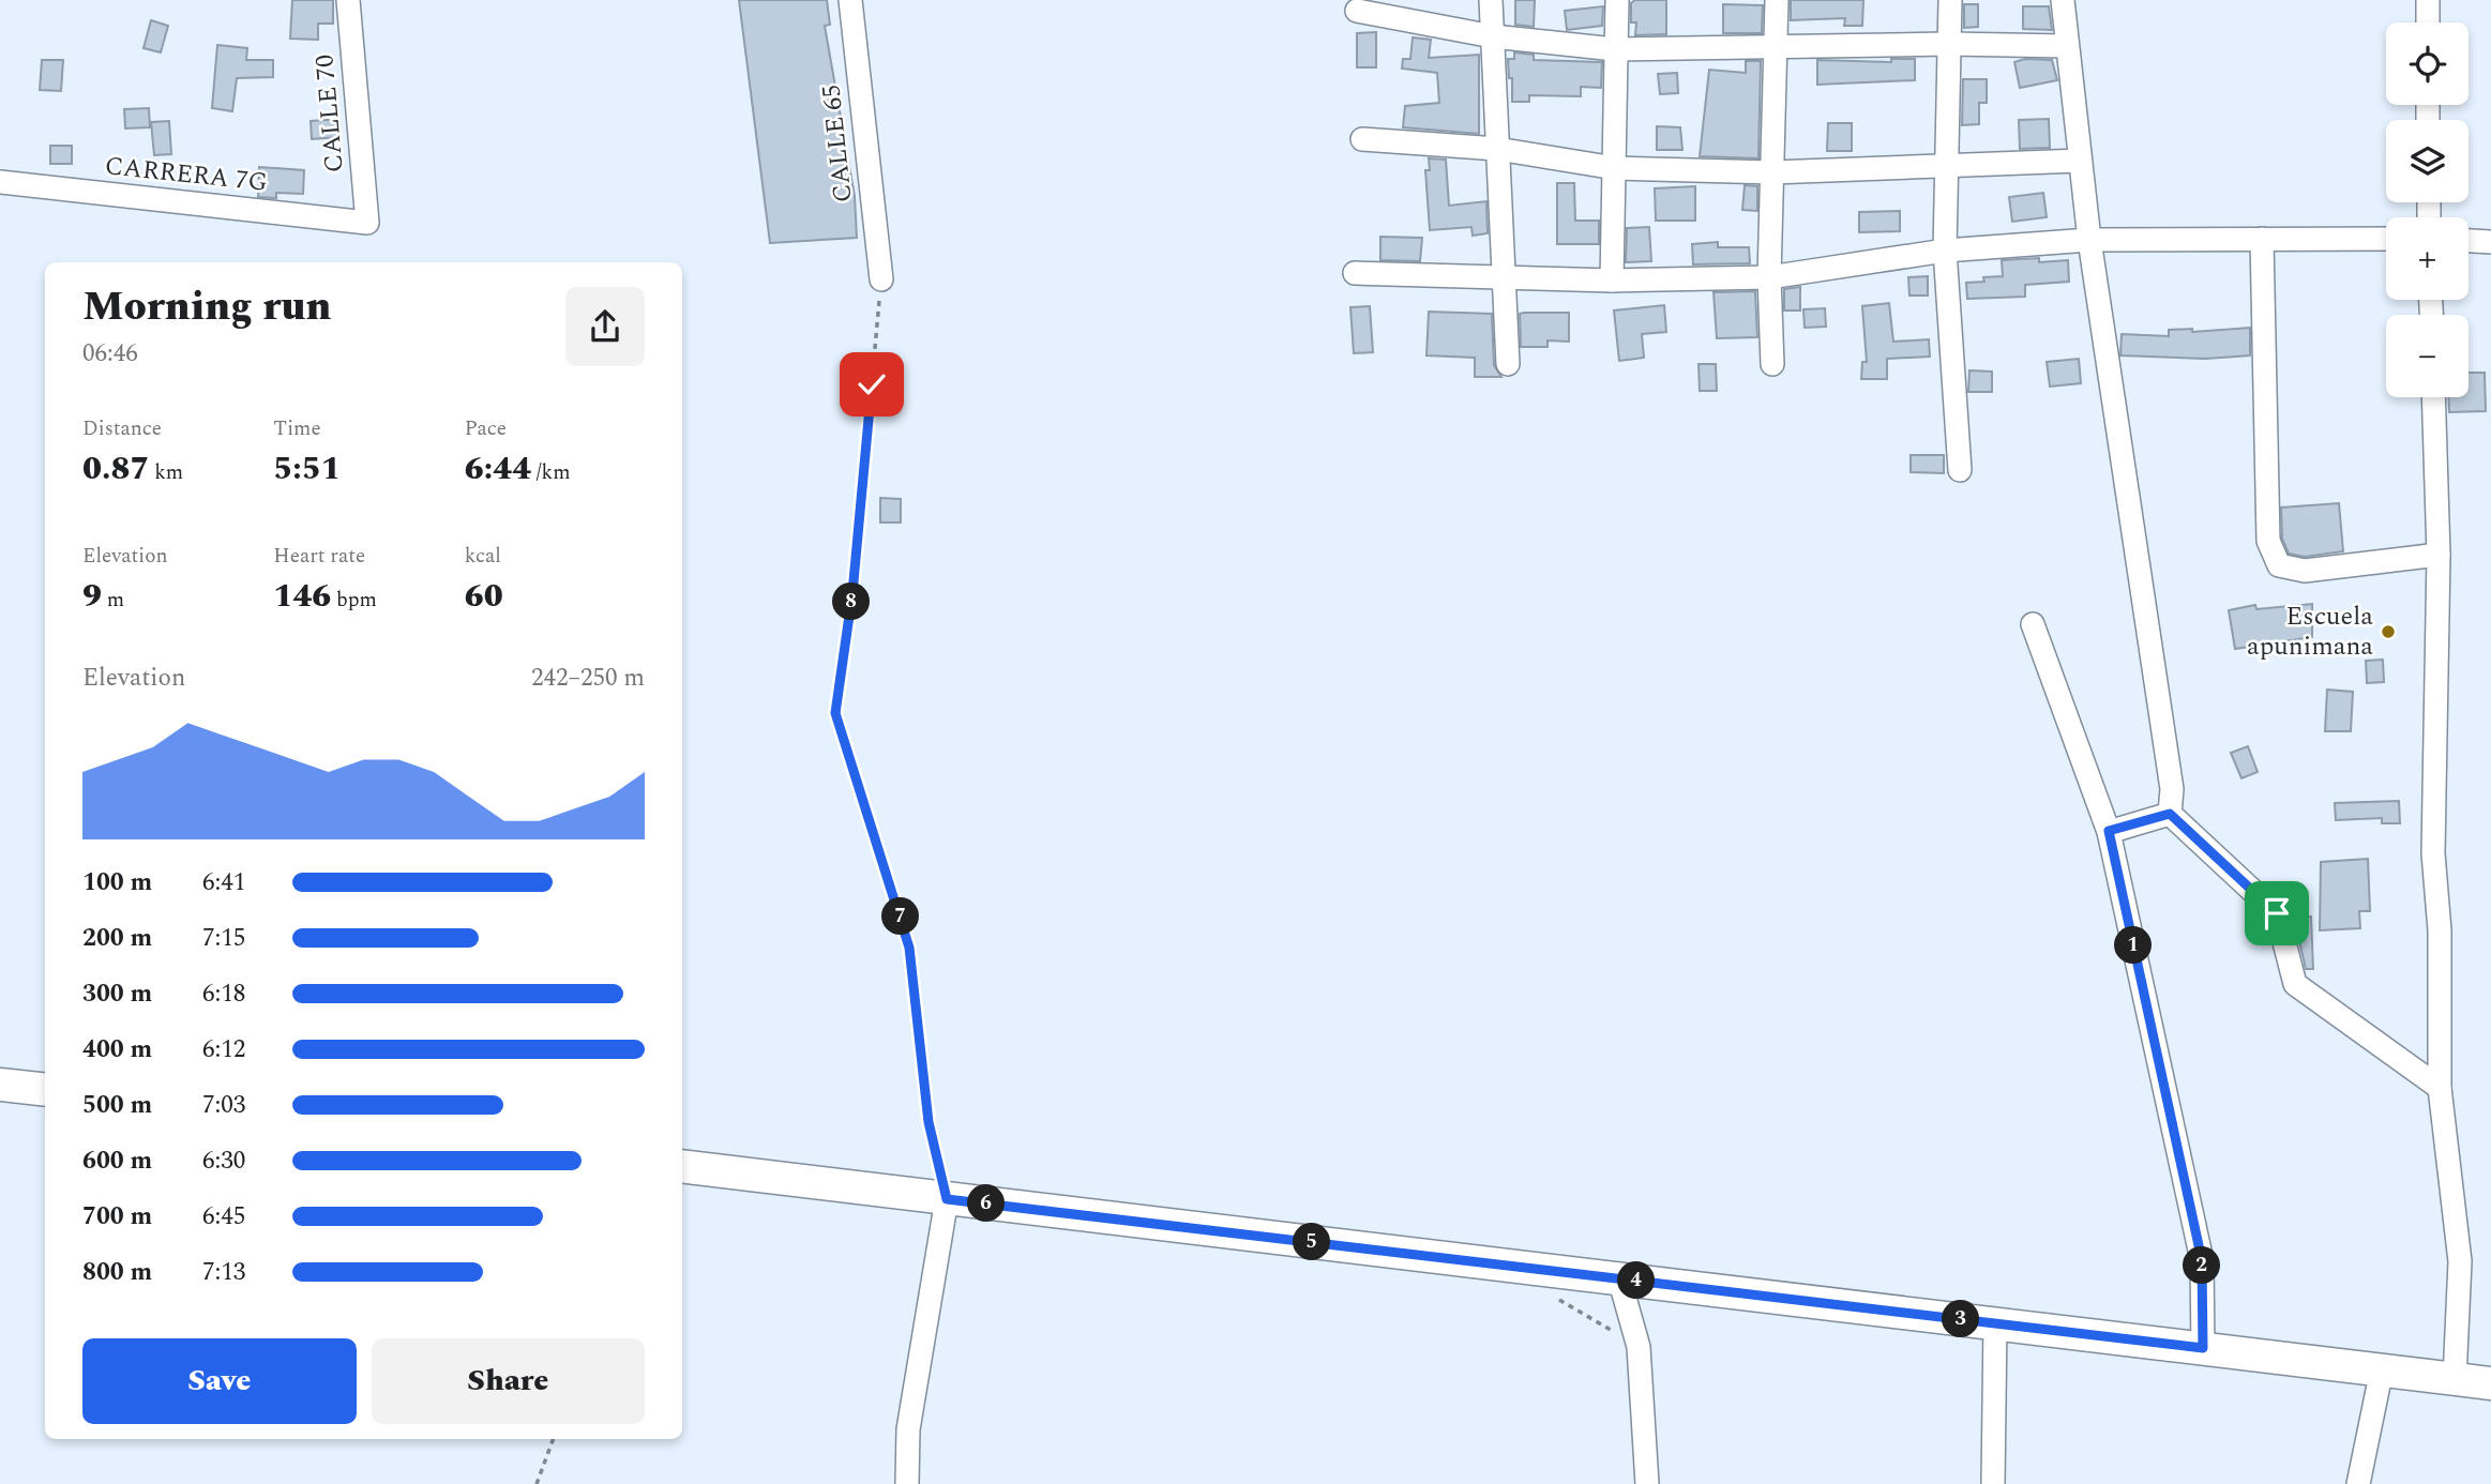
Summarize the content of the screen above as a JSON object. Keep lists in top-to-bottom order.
{
  "streets": {
    "street": ["CALLE 70", "CALLE 65", "CARRERA 7G"]
  },
  "crossings": [
    ["CALLE 70", "CARRERA 7G"]
  ],
  "places": ["Escuela apunimana"],
  "page": {
    "map_buttons": ["+", "−"],
    "heading": ["Morning run", "06:46"],
    "stats": [
      ["Distance", "0.87 km"],
      ["Time", "5:51"],
      ["Pace", "6:44 /km"],
      ["Elevation", "9 m"],
      ["Heart rate", "146 bpm"],
      ["kcal", "60"]
    ],
    "pins": [
      "8",
      "7",
      "1",
      "6",
      "5",
      "2",
      "4",
      "3"
    ],
    "chart": ["Elevation", "242–250 m"],
    "list": [
      {
        "name": "100 m",
        "note": "6:41"
      },
      {
        "name": "200 m",
        "note": "7:15"
      },
      {
        "name": "300 m",
        "note": "6:18"
      },
      {
        "name": "400 m",
        "note": "6:12"
      },
      {
        "name": "500 m",
        "note": "7:03"
      },
      {
        "name": "600 m",
        "note": "6:30"
      },
      {
        "name": "700 m",
        "note": "6:45"
      },
      {
        "name": "800 m",
        "note": "7:13"
      }
    ],
    "buttons": ["Save", "Share"]
  }
}
